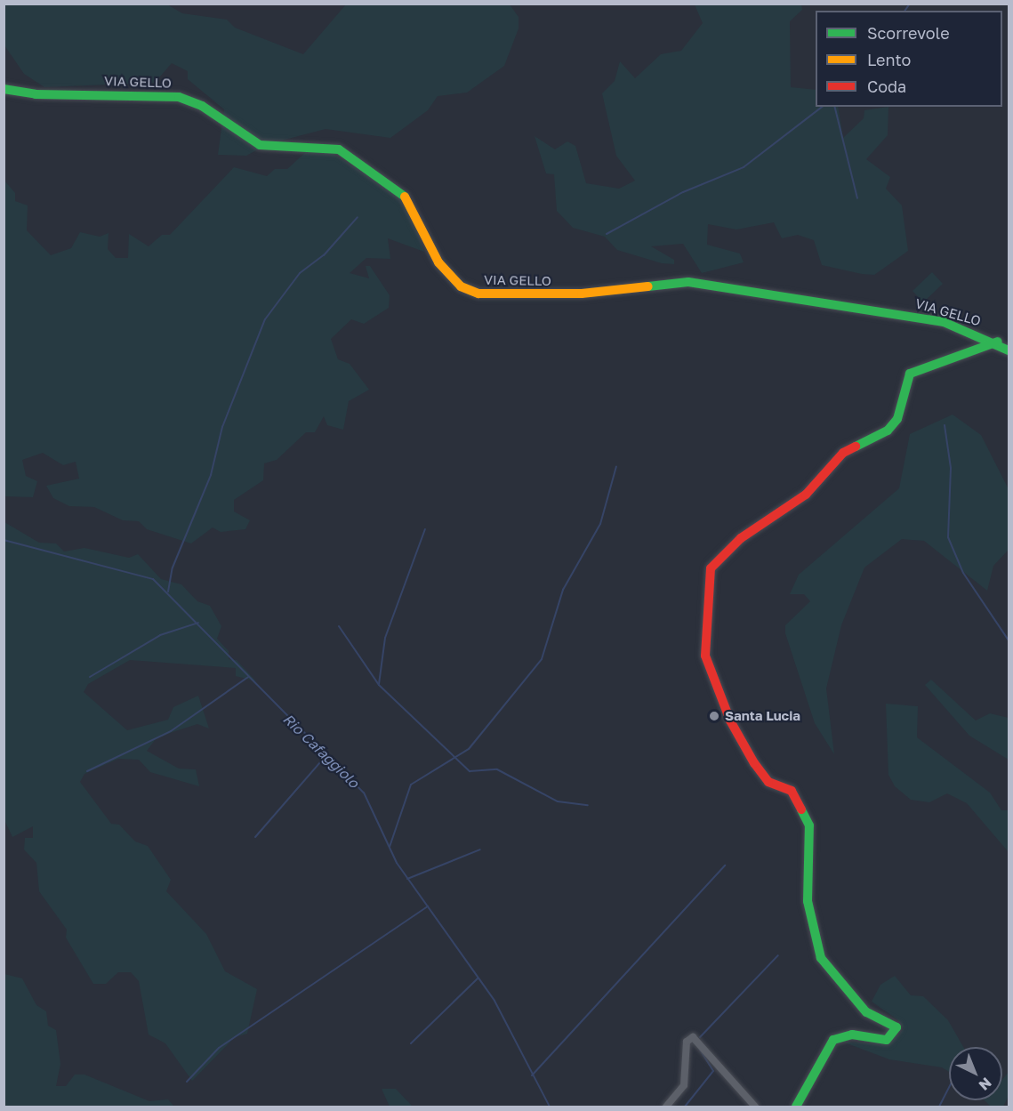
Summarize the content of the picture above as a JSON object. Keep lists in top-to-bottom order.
{
  "streets": {
    "street": ["VIA GELLO"]
  },
  "water": ["Rio Cafaggiolo"],
  "places": ["Santa Lucia"],
  "legend": ["Scorrevole", "Lento", "Coda"],
  "north": "bottom right"
}
